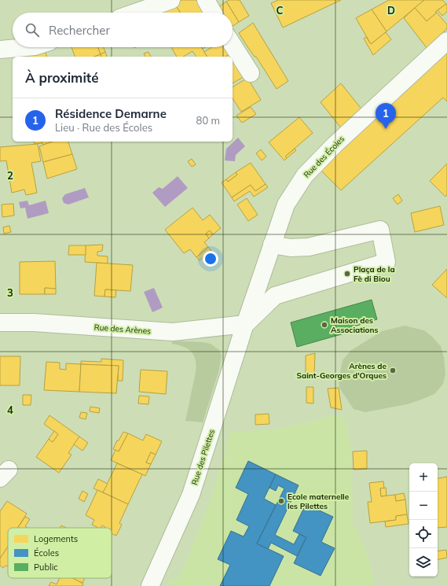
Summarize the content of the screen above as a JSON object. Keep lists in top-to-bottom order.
{
  "streets": {
    "street": ["Rue des Écoles", "Rue des Arènes", "Rue des Pilettes"]
  },
  "crossings": [
    ["Rue des Écoles", "Rue des Arènes"],
    ["Rue des Écoles", "Rue des Pilettes"],
    ["Rue des Arènes", "Rue des Pilettes"]
  ],
  "places": [
    "Plaça de la Fè di Biou",
    "Maison des Associations",
    "Arènes de Saint-Georges d'Orques",
    "Ecole maternelle les Pilettes"
  ],
  "legend": ["Logements", "Écoles", "Public"],
  "page": {
    "search": "Rechercher",
    "heading": "À proximité",
    "list": [
      {
        "mark": "1",
        "name": "Résidence Demarne",
        "note": "Lieu · Rue des Écoles",
        "value": "80 m"
      }
    ],
    "pins": "1",
    "map_buttons": ["+", "−"]
  },
  "grid": {
    "columns": ["C", "D"],
    "rows": ["2", "3", "4"]
  }
}
